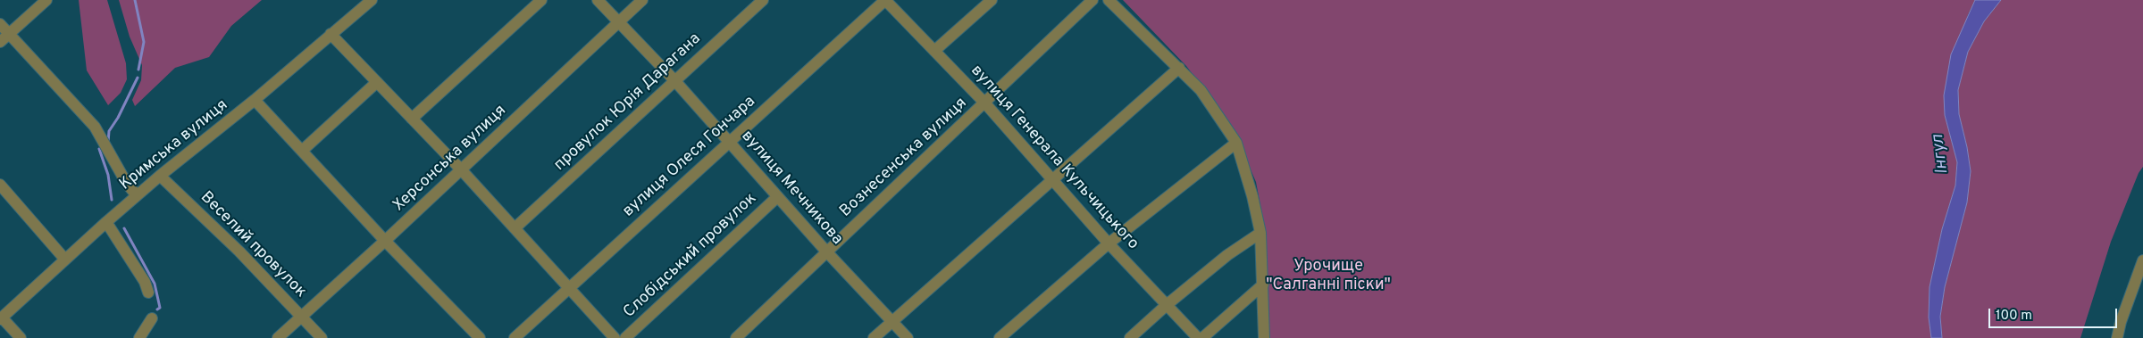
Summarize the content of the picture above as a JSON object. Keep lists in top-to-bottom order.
{
  "streets": {
    "street": [
      "провулок Юрія Дарагана",
      "Кримська вулиця",
      "вулиця Олеся Гончара",
      "Вознесенська вулиця",
      "вулиця Генерала Кульчицького",
      "Херсонська вулиця",
      "вулиця Мечникова",
      "Веселий провулок",
      "Слобідський провулок"
    ]
  },
  "crossings": [
    ["провулок Юрія Дарагана", "вулиця Мечникова"],
    ["Кримська вулиця", "Веселий провулок"],
    ["вулиця Олеся Гончара", "вулиця Генерала Кульчицького"],
    ["вулиця Олеся Гончара", "вулиця Мечникова"],
    ["Вознесенська вулиця", "вулиця Генерала Кульчицького"],
    ["Вознесенська вулиця", "вулиця Мечникова"],
    ["Херсонська вулиця", "вулиця Мечникова"],
    ["Херсонська вулиця", "Веселий провулок"],
    ["вулиця Мечникова", "Слобідський провулок"]
  ],
  "water": ["Інгул"],
  "parks": ["Урочище \"Салганні піски\""],
  "scale_bar": "100 m"
}
